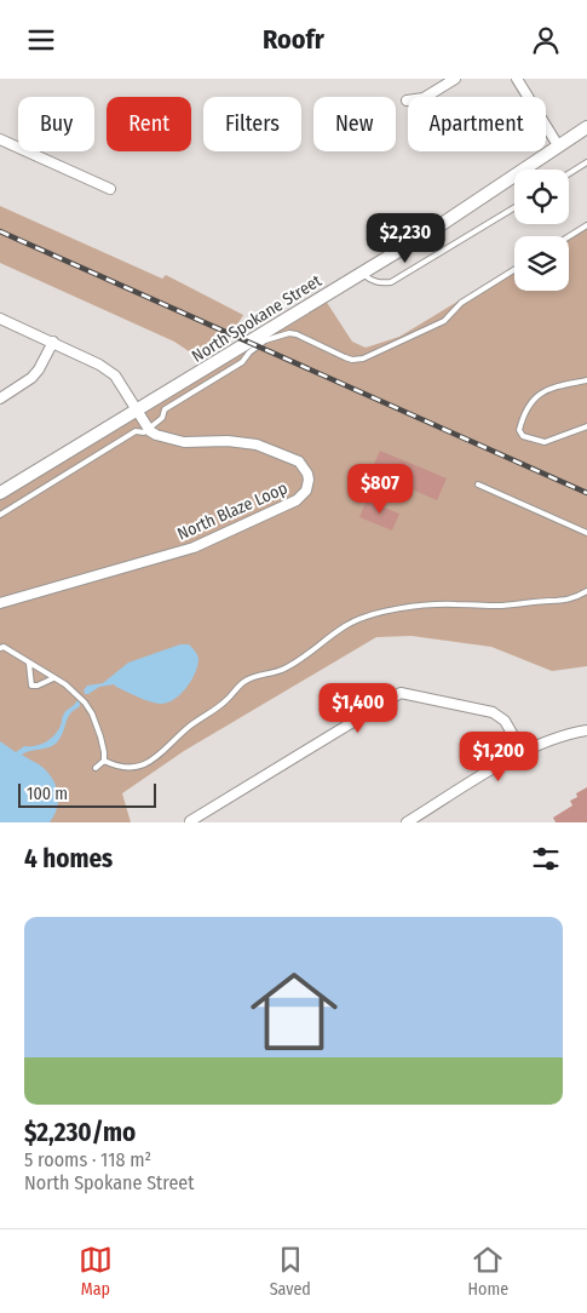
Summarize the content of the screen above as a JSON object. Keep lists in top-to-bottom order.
{
  "streets": {
    "street": ["North Spokane Street", "North Blaze Loop"]
  },
  "scale_bar": "100 m",
  "page": {
    "header": "Roofr",
    "chip": [
      "Buy",
      "Rent",
      "Filters",
      "New",
      "Apartment"
    ],
    "price": [
      "$2,230",
      "$807",
      "$1,400",
      "$1,200"
    ],
    "scale": "100 m",
    "heading": "4 homes",
    "list": [
      {
        "name": "$2,230/mo",
        "note": "5 rooms · 118 m² · North Spokane Street"
      }
    ],
    "tabs": ["Map", "Saved", "Home"]
  }
}
